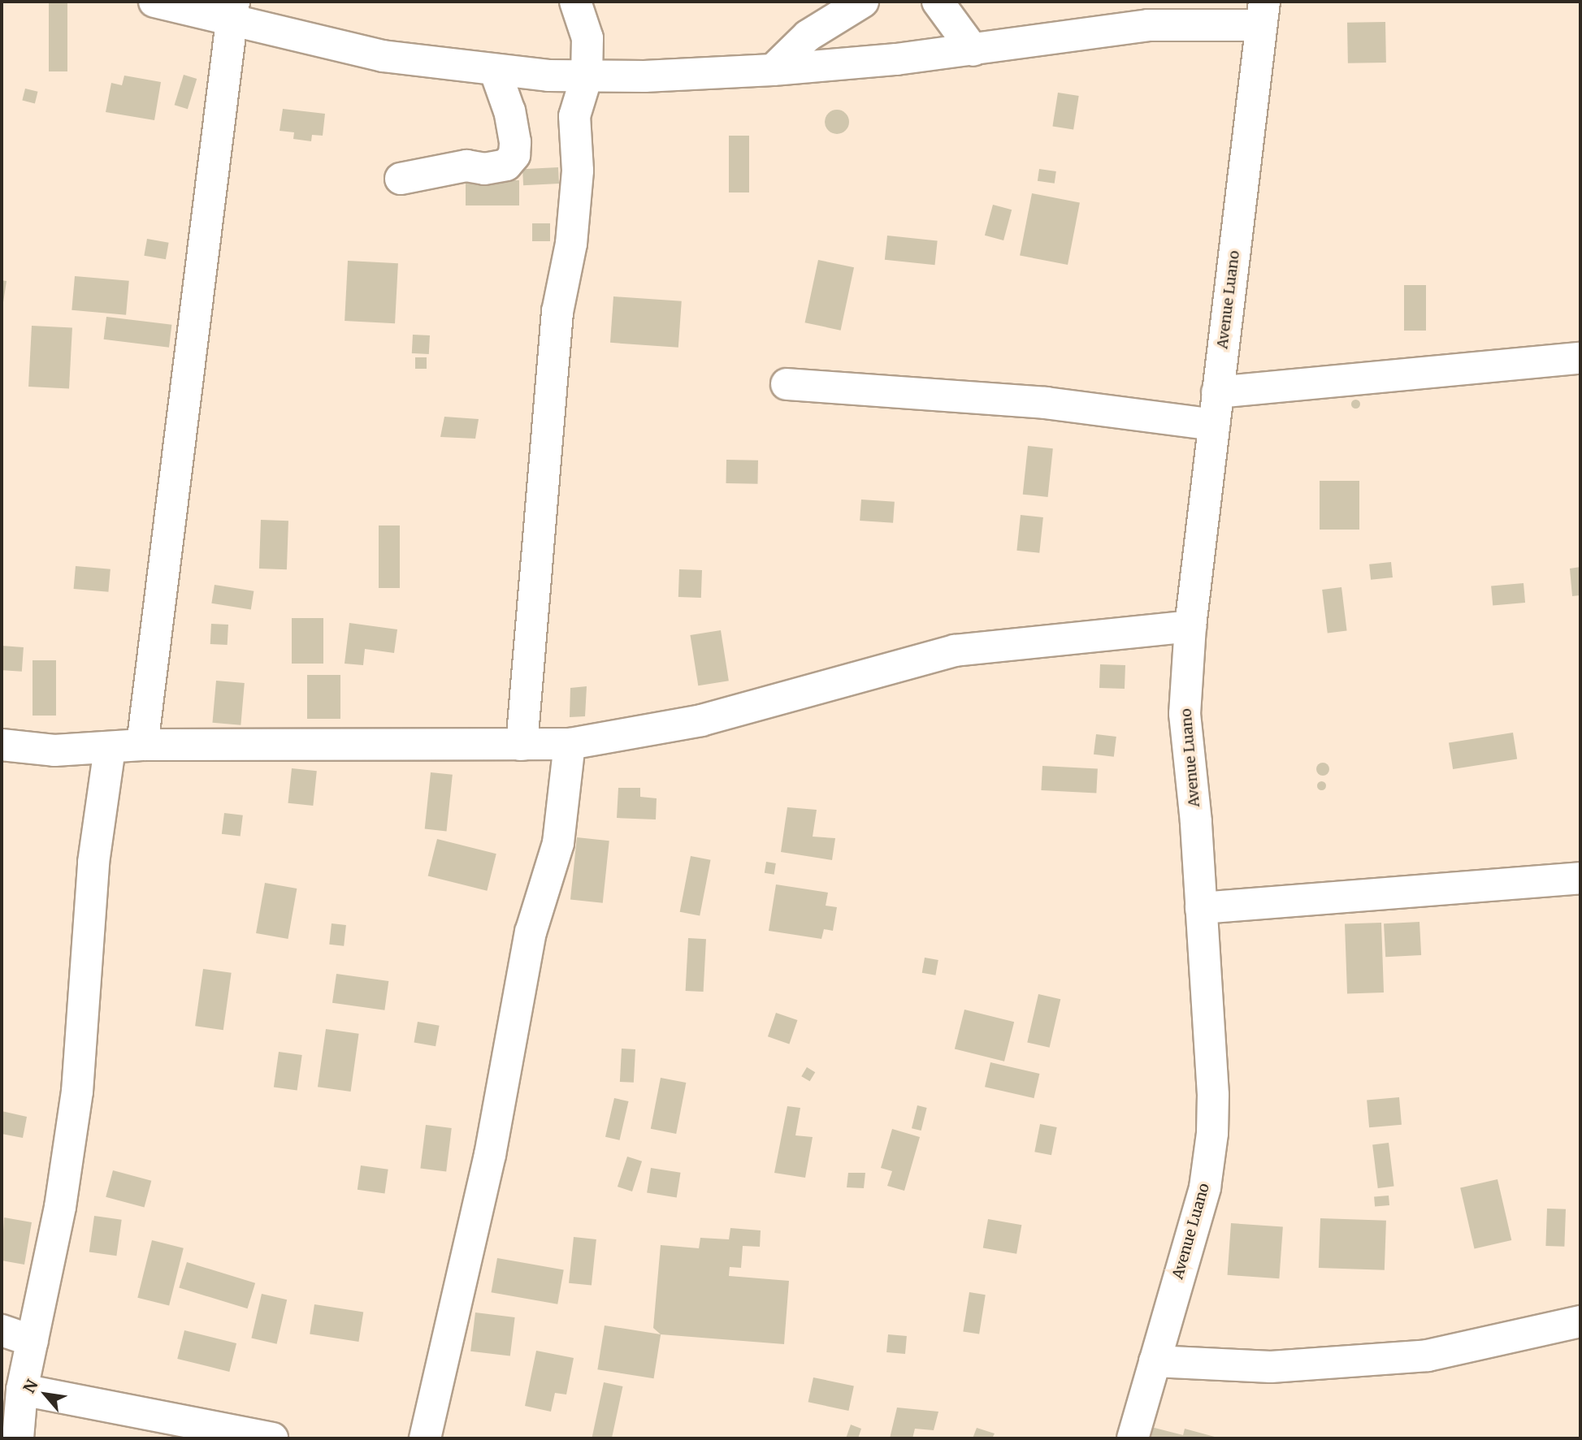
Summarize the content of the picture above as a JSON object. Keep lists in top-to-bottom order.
{
  "streets": {
    "street": ["Avenue Luano"]
  },
  "north": "top left"
}
